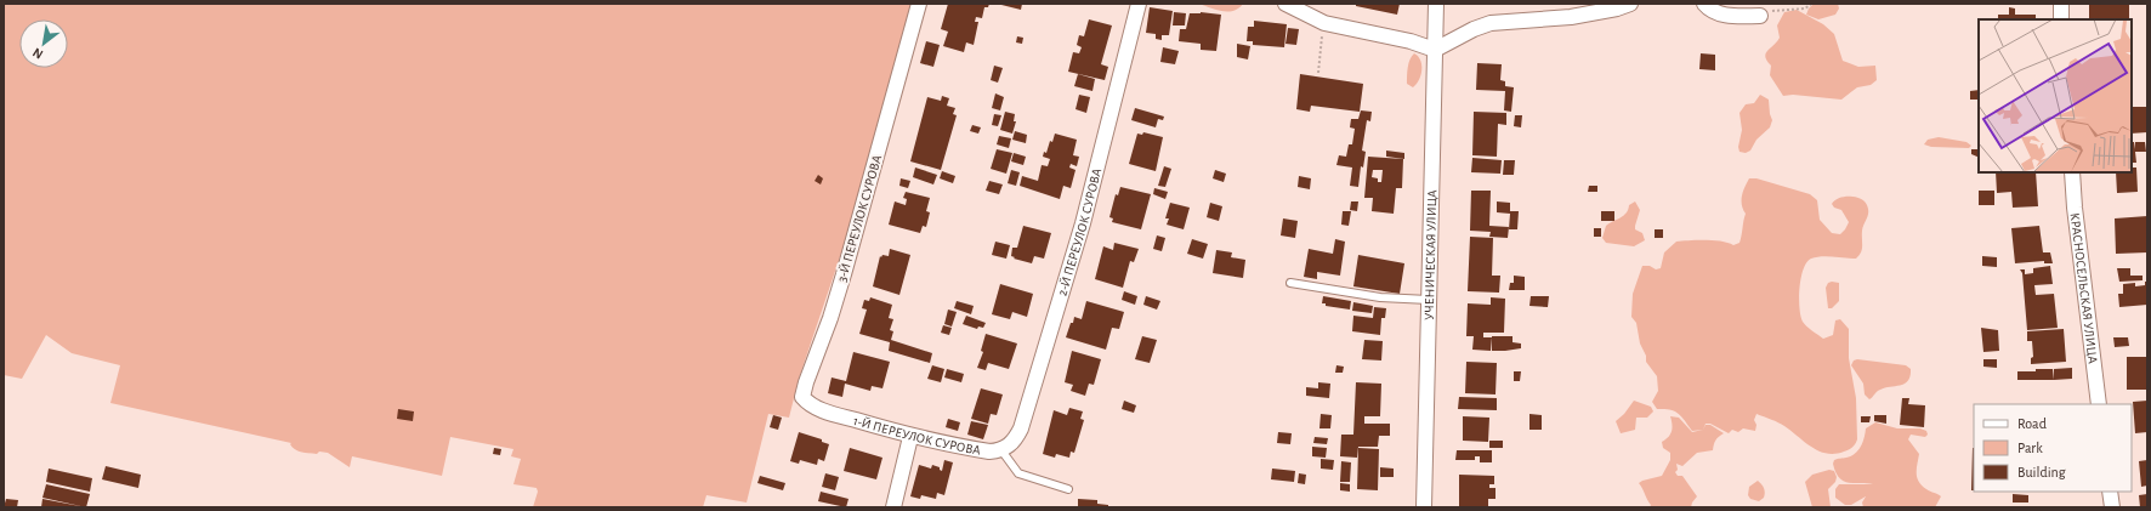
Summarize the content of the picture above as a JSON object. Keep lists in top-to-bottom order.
{
  "streets": {
    "street": [
      "3-Й ПЕРЕУЛОК СУРОВА",
      "2-Й ПЕРЕУЛОК СУРОВА",
      "УЧЕНИЧЕСКАЯ УЛИЦА",
      "КРАСНОСЕЛЬСКАЯ УЛИЦА",
      "1-Й ПЕРЕУЛОК СУРОВА"
    ]
  },
  "crossings": [
    ["3-Й ПЕРЕУЛОК СУРОВА", "1-Й ПЕРЕУЛОК СУРОВА"],
    ["2-Й ПЕРЕУЛОК СУРОВА", "1-Й ПЕРЕУЛОК СУРОВА"]
  ],
  "legend": ["Road", "Park", "Building"],
  "north": "bottom left"
}
